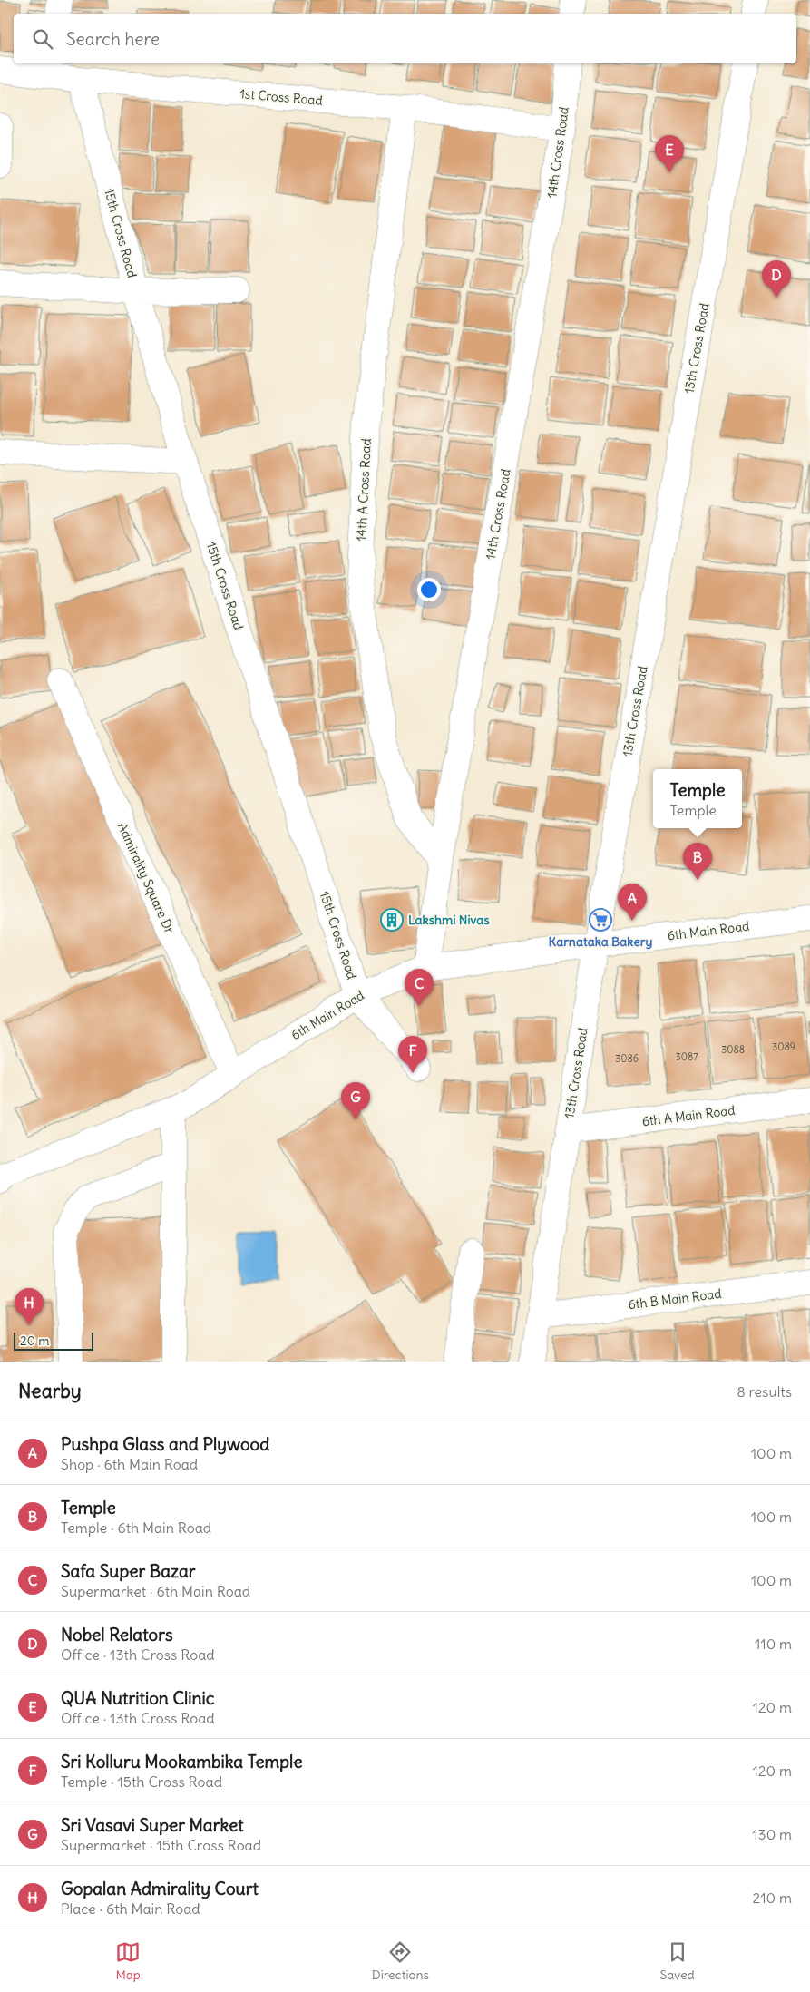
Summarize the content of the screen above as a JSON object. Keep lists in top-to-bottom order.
{
  "streets": {
    "street": [
      "1st Cross Road",
      "14th Cross Road",
      "15th Cross Road",
      "13th Cross Road",
      "14th A Cross Road",
      "Admirality Square Dr",
      "6th Main Road",
      "6th A Main Road",
      "6th B Main Road"
    ]
  },
  "crossings": [
    ["1st Cross Road", "14th Cross Road"],
    ["1st Cross Road", "15th Cross Road"],
    ["1st Cross Road", "14th A Cross Road"],
    ["14th Cross Road", "14th A Cross Road"],
    ["14th Cross Road", "6th Main Road"],
    ["15th Cross Road", "6th Main Road"],
    ["13th Cross Road", "6th Main Road"],
    ["13th Cross Road", "6th A Main Road"],
    ["13th Cross Road", "6th B Main Road"],
    ["Admirality Square Dr", "6th Main Road"]
  ],
  "places": {
    "building": ["Lakshmi Nivas"],
    "supermarket": ["Karnataka Bakery"]
  },
  "house_numbers": [
    "3089",
    "3088",
    "3087",
    "3086"
  ],
  "scale_bar": "20 m",
  "page": {
    "search": "Search here",
    "pins": [
      "E",
      "D",
      "B",
      "A",
      "C",
      "F",
      "G",
      "H"
    ],
    "popup": ["Temple", "Temple"],
    "scale": "20 m",
    "heading": ["Nearby", "8 results"],
    "list": [
      {
        "mark": "A",
        "name": "Pushpa Glass and Plywood",
        "note": "Shop · 6th Main Road",
        "value": "100 m"
      },
      {
        "mark": "B",
        "name": "Temple",
        "note": "Temple · 6th Main Road",
        "value": "100 m"
      },
      {
        "mark": "C",
        "name": "Safa Super Bazar",
        "note": "Supermarket · 6th Main Road",
        "value": "100 m"
      },
      {
        "mark": "D",
        "name": "Nobel Relators",
        "note": "Office · 13th Cross Road",
        "value": "110 m"
      },
      {
        "mark": "E",
        "name": "QUA Nutrition Clinic",
        "note": "Office · 13th Cross Road",
        "value": "120 m"
      },
      {
        "mark": "F",
        "name": "Sri Kolluru Mookambika Temple",
        "note": "Temple · 15th Cross Road",
        "value": "120 m"
      },
      {
        "mark": "G",
        "name": "Sri Vasavi Super Market",
        "note": "Supermarket · 15th Cross Road",
        "value": "130 m"
      },
      {
        "mark": "H",
        "name": "Gopalan Admirality Court",
        "note": "Place · 6th Main Road",
        "value": "210 m"
      }
    ],
    "nav": ["Map", "Directions", "Saved"]
  }
}
